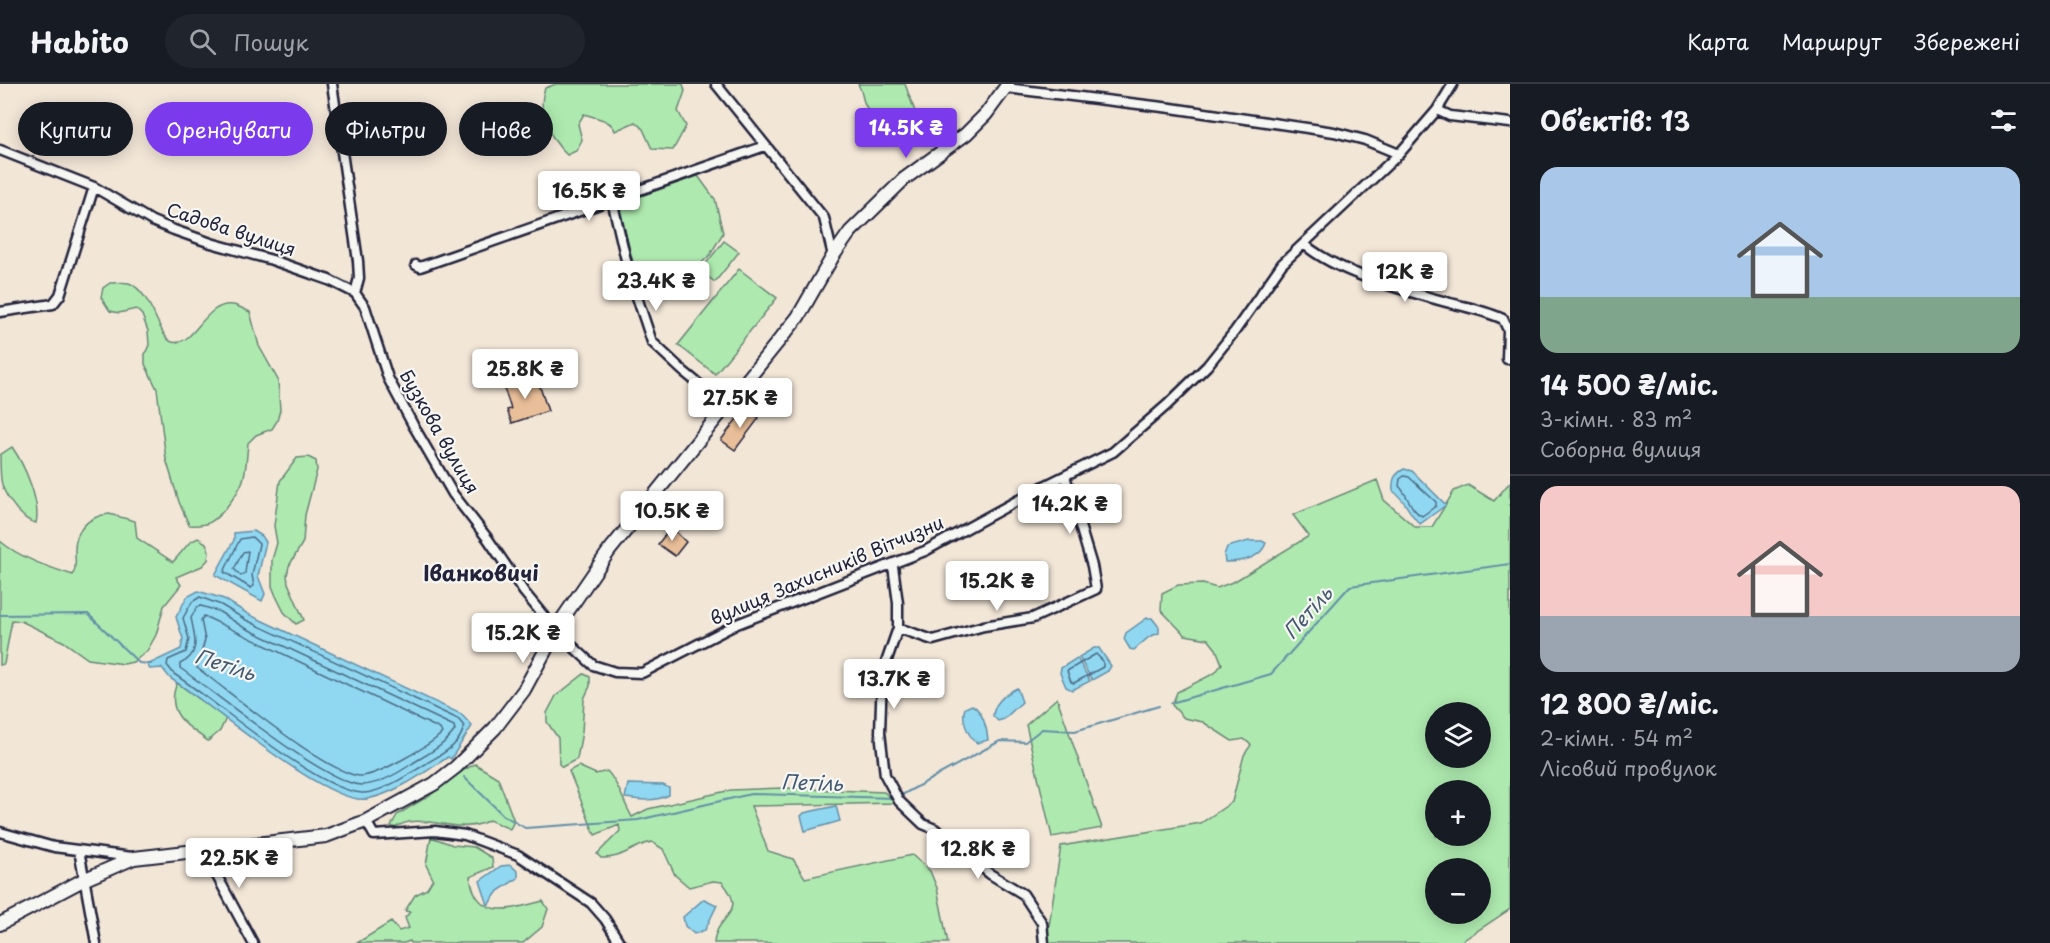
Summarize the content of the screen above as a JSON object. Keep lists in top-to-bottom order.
{
  "streets": {
    "street": ["Садова вулиця", "Бузкова вулиця", "вулиця Захисників Вітчизни"]
  },
  "crossings": [
    ["Садова вулиця", "Бузкова вулиця"],
    ["Бузкова вулиця", "вулиця Захисників Вітчизни"]
  ],
  "districts": ["Іванковичі"],
  "water": ["Петіль"],
  "page": {
    "header": "Habito",
    "search": "Пошук",
    "nav": ["Карта", "Маршрут", "Збережені"],
    "heading": "Об’єктів: 13",
    "chip": [
      "Купити",
      "Орендувати",
      "Фільтри",
      "Нове"
    ],
    "price": [
      "14.5K ₴",
      "16.5K ₴",
      "12K ₴",
      "23.4K ₴",
      "25.8K ₴",
      "27.5K ₴",
      "14.2K ₴",
      "10.5K ₴",
      "15.2K ₴",
      "15.2K ₴",
      "13.7K ₴",
      "12.8K ₴",
      "22.5K ₴"
    ],
    "list": [
      {
        "name": "14 500 ₴/міс.",
        "note": "3-кімн. · 83 m² · Соборна вулиця"
      },
      {
        "name": "12 800 ₴/міс.",
        "note": "2-кімн. · 54 m² · Лісовий провулок"
      }
    ],
    "map_buttons": ["+", "−"]
  }
}
